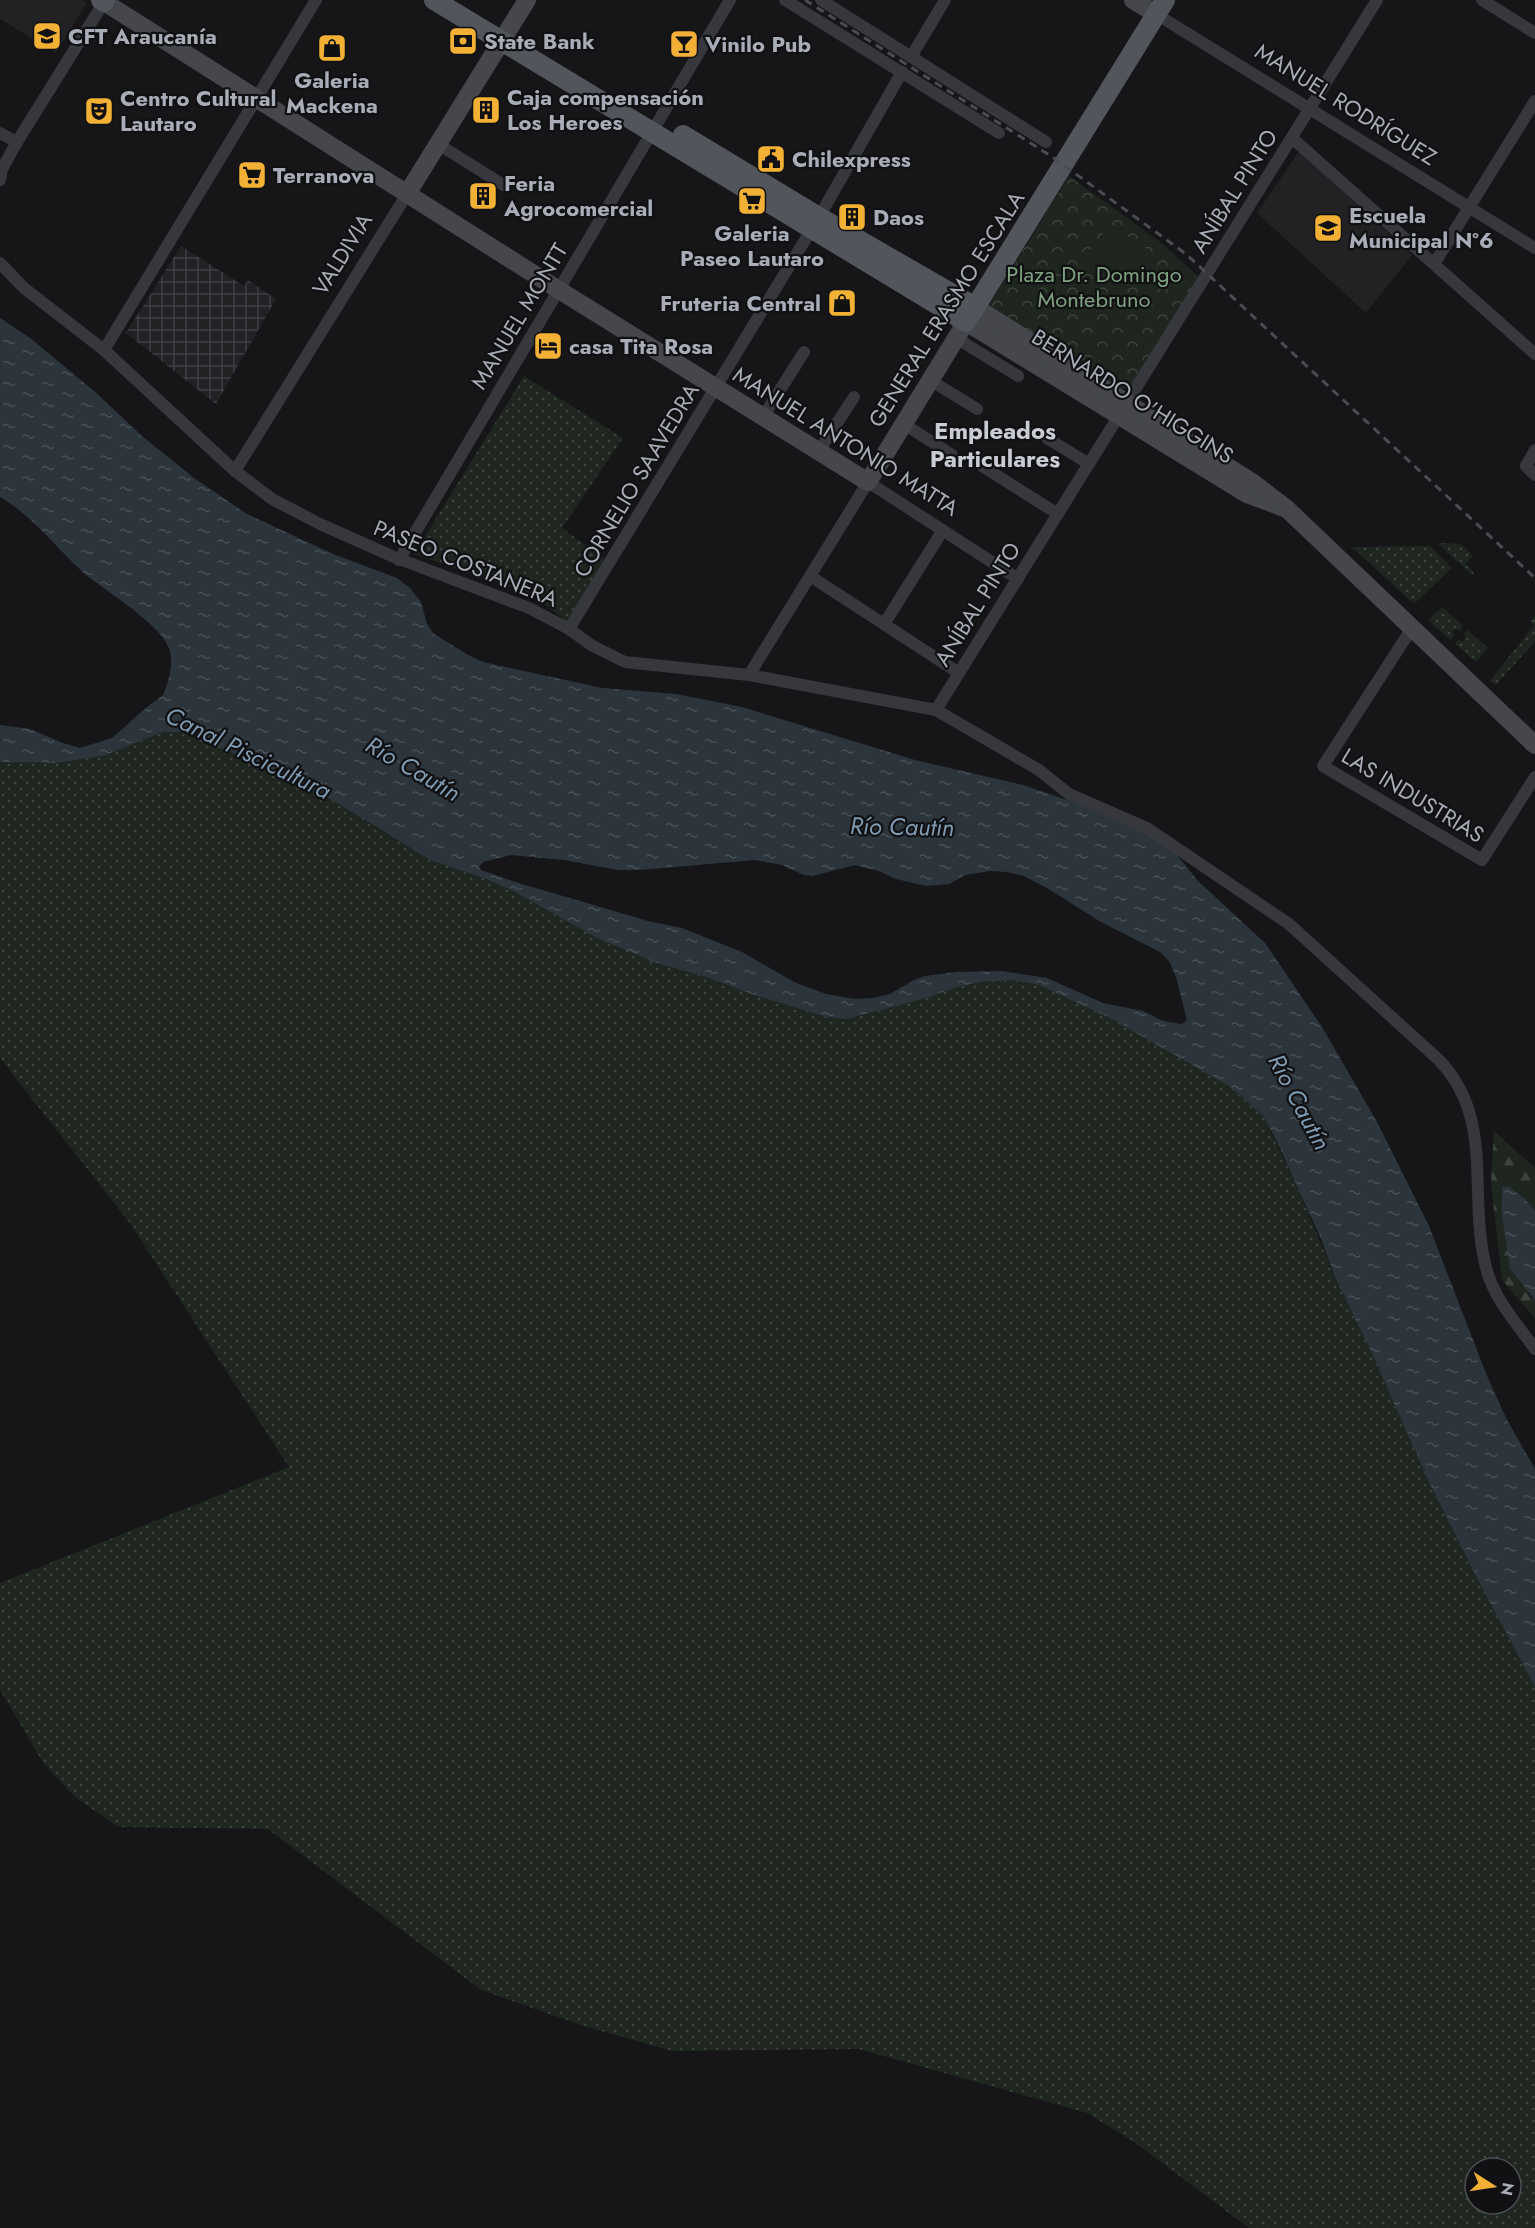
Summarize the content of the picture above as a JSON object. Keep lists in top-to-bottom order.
{
  "streets": {
    "main road": ["GENERAL ERASMO ESCALA", "BERNARDO O'HIGGINS"],
    "street": [
      "MANUEL RODRÍGUEZ",
      "ANÍBAL PINTO",
      "VALDIVIA",
      "MANUEL MONTT",
      "MANUEL ANTONIO MATTA",
      "CORNELIO SAAVEDRA",
      "PASEO COSTANERA",
      "LAS INDUSTRIAS"
    ]
  },
  "crossings": [
    ["MANUEL RODRÍGUEZ", "ANÍBAL PINTO"],
    ["MANUEL RODRÍGUEZ", "GENERAL ERASMO ESCALA"],
    ["ANÍBAL PINTO", "BERNARDO O'HIGGINS"],
    ["ANÍBAL PINTO", "MANUEL ANTONIO MATTA"],
    ["ANÍBAL PINTO", "PASEO COSTANERA"],
    ["VALDIVIA", "BERNARDO O'HIGGINS"],
    ["VALDIVIA", "MANUEL ANTONIO MATTA"],
    ["VALDIVIA", "PASEO COSTANERA"],
    ["GENERAL ERASMO ESCALA", "BERNARDO O'HIGGINS"],
    ["GENERAL ERASMO ESCALA", "MANUEL ANTONIO MATTA"],
    ["GENERAL ERASMO ESCALA", "PASEO COSTANERA"],
    ["MANUEL MONTT", "BERNARDO O'HIGGINS"],
    ["MANUEL MONTT", "MANUEL ANTONIO MATTA"],
    ["MANUEL MONTT", "PASEO COSTANERA"],
    ["BERNARDO O'HIGGINS", "CORNELIO SAAVEDRA"],
    ["BERNARDO O'HIGGINS", "LAS INDUSTRIAS"],
    ["MANUEL ANTONIO MATTA", "CORNELIO SAAVEDRA"],
    ["CORNELIO SAAVEDRA", "PASEO COSTANERA"]
  ],
  "districts": ["Empleados Particulares"],
  "water": ["Canal Piscicultura", "Río Cautín"],
  "parks": ["Plaza Dr. Domingo Montebruno"],
  "places": {
    "school or university": ["CFT Araucanía", "Escuela Municipal N°6"],
    "bank": ["State Bank"],
    "bar": ["Vinilo Pub"],
    "shop": ["Galeria Mackena", "Fruteria Central"],
    "building": ["Caja compensación Los Heroes", "Feria Agrocomercial", "Daos"],
    "theatre": ["Centro Cultural Lautaro"],
    "public building": ["Chilexpress"],
    "supermarket": ["Terranova", "Galeria Paseo Lautaro"],
    "hotel": ["casa Tita Rosa"]
  },
  "north": "right"
}
